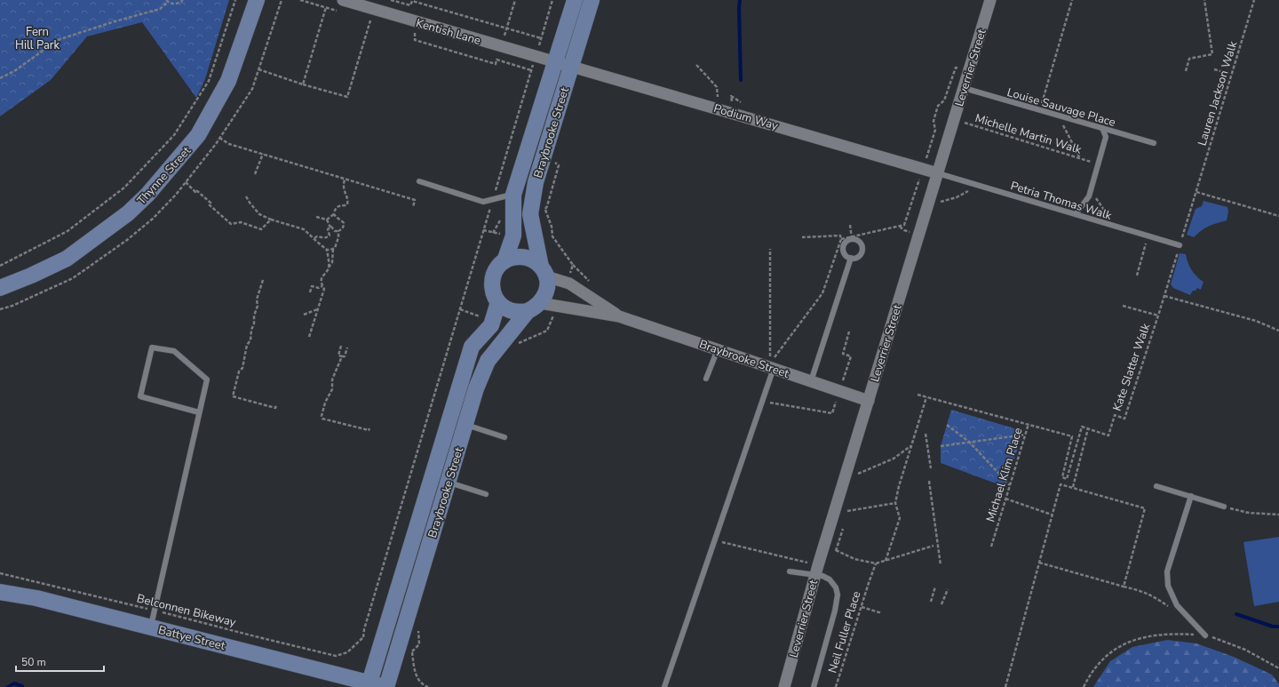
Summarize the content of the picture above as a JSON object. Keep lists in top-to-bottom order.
{
  "streets": {
    "street": [
      "Kentish Lane",
      "Leverrier Street",
      "Podium Way",
      "Braybrooke Street",
      "Thynne Street",
      "Battye Street"
    ],
    "lane": ["Louise Sauvage Place", "Petria Thomas Walk"],
    "path": [
      "Lauren Jackson Walk",
      "Michelle Martin Walk",
      "Kate Slatter Walk",
      "Michael Klim Place",
      "Belconnen Bikeway",
      "Neil Fuller Place"
    ]
  },
  "crossings": [
    ["Kentish Lane", "Podium Way"],
    ["Kentish Lane", "Braybrooke Street"],
    ["Leverrier Street", "Louise Sauvage Place"],
    ["Leverrier Street", "Podium Way"],
    ["Leverrier Street", "Braybrooke Street"],
    ["Leverrier Street", "Michelle Martin Walk"],
    ["Leverrier Street", "Petria Thomas Walk"],
    ["Lauren Jackson Walk", "Petria Thomas Walk"],
    ["Lauren Jackson Walk", "Kate Slatter Walk"],
    ["Podium Way", "Braybrooke Street"],
    ["Podium Way", "Petria Thomas Walk"],
    ["Braybrooke Street", "Battye Street"],
    ["Petria Thomas Walk", "Kate Slatter Walk"]
  ],
  "parks": ["Fern Hill Park"],
  "scale_bar": "50 m"
}
